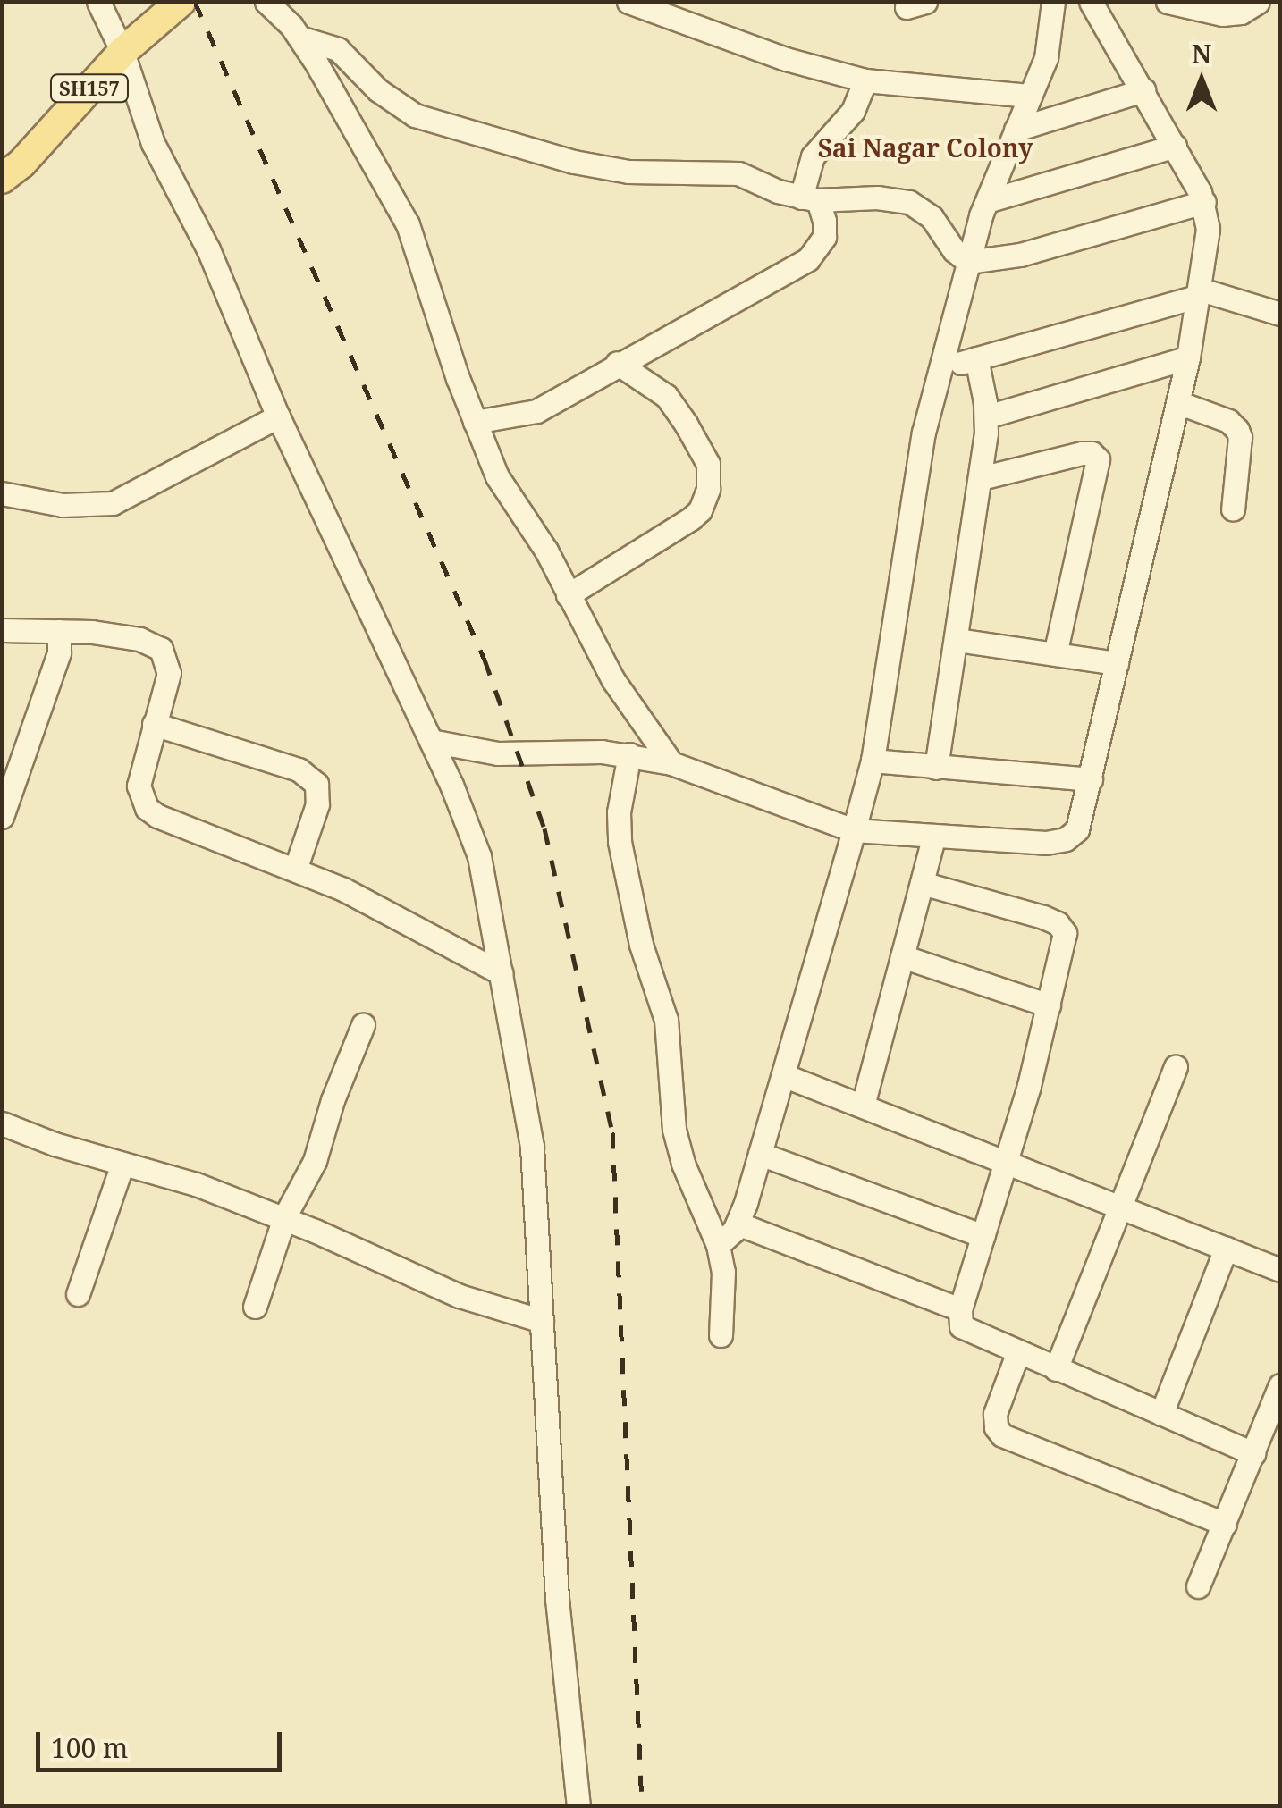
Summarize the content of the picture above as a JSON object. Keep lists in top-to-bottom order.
{
  "streets": {
    "main road": ["SH157"]
  },
  "districts": ["Sai Nagar Colony"],
  "scale_bar": "100 m",
  "north": "top"
}
